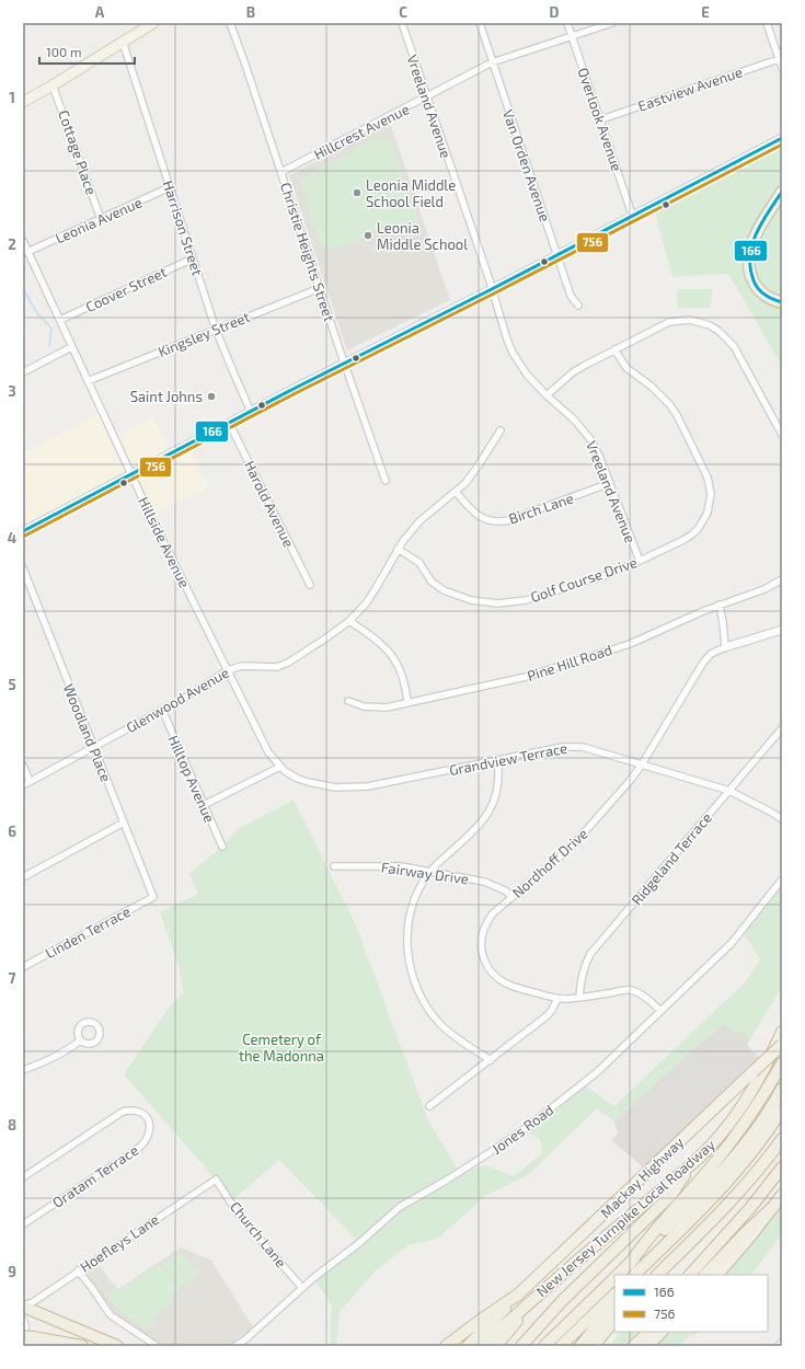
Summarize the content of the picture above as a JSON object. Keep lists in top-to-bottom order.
{
  "streets": {
    "highway": ["Mackay Highway", "New Jersey Turnpike Local Roadway"],
    "street": [
      "Eastview Avenue",
      "Vreeland Avenue",
      "Overlook Avenue",
      "Hillcrest Avenue",
      "Cottage Place",
      "Van Orden Avenue",
      "Leonia Avenue",
      "Harrison Street",
      "Christie Heights Street",
      "Coover Street",
      "Kingsley Street",
      "Harold Avenue",
      "Birch Lane",
      "Hillside Avenue",
      "Golf Course Drive",
      "Pine Hill Road",
      "Glenwood Avenue",
      "Woodland Place",
      "Grandview Terrace",
      "Hilltop Avenue",
      "Ridgeland Terrace",
      "Nordhoff Drive",
      "Fairway Drive",
      "Linden Terrace",
      "Jones Road",
      "Oratam Terrace",
      "Church Lane",
      "Hoefleys Lane"
    ]
  },
  "crossings": [
    ["Eastview Avenue", "Overlook Avenue"],
    ["Vreeland Avenue", "Hillcrest Avenue"],
    ["Vreeland Avenue", "Birch Lane"],
    ["Vreeland Avenue", "Golf Course Drive"],
    ["Overlook Avenue", "Hillcrest Avenue"],
    ["Hillcrest Avenue", "Van Orden Avenue"],
    ["Hillcrest Avenue", "Christie Heights Street"],
    ["Cottage Place", "Leonia Avenue"],
    ["Leonia Avenue", "Harrison Street"],
    ["Leonia Avenue", "Hillside Avenue"],
    ["Harrison Street", "Coover Street"],
    ["Harrison Street", "Kingsley Street"],
    ["Christie Heights Street", "Kingsley Street"],
    ["Coover Street", "Hillside Avenue"],
    ["Kingsley Street", "Hillside Avenue"],
    ["Birch Lane", "Glenwood Avenue"],
    ["Hillside Avenue", "Glenwood Avenue"],
    ["Hillside Avenue", "Grandview Terrace"],
    ["Golf Course Drive", "Glenwood Avenue"],
    ["Glenwood Avenue", "Woodland Place"],
    ["Glenwood Avenue", "Hilltop Avenue"],
    ["Woodland Place", "Linden Terrace"],
    ["Grandview Terrace", "Ridgeland Terrace"],
    ["Grandview Terrace", "Nordhoff Drive"],
    ["Ridgeland Terrace", "Nordhoff Drive"],
    ["Nordhoff Drive", "Fairway Drive"],
    ["Nordhoff Drive", "Jones Road"],
    ["Jones Road", "Church Lane"],
    ["Church Lane", "Hoefleys Lane"]
  ],
  "parks": ["Cemetery of the Madonna"],
  "places": ["Leonia Middle School Field", "Leonia Middle School", "Saint Johns"],
  "lines": ["transit line 166", "transit line 756"],
  "legend": ["166", "756"],
  "scale_bar": "100 m",
  "grid": {
    "columns": [
      "A",
      "B",
      "C",
      "D",
      "E"
    ],
    "rows": [
      "1",
      "2",
      "3",
      "4",
      "5",
      "6",
      "7",
      "8",
      "9"
    ]
  }
}
